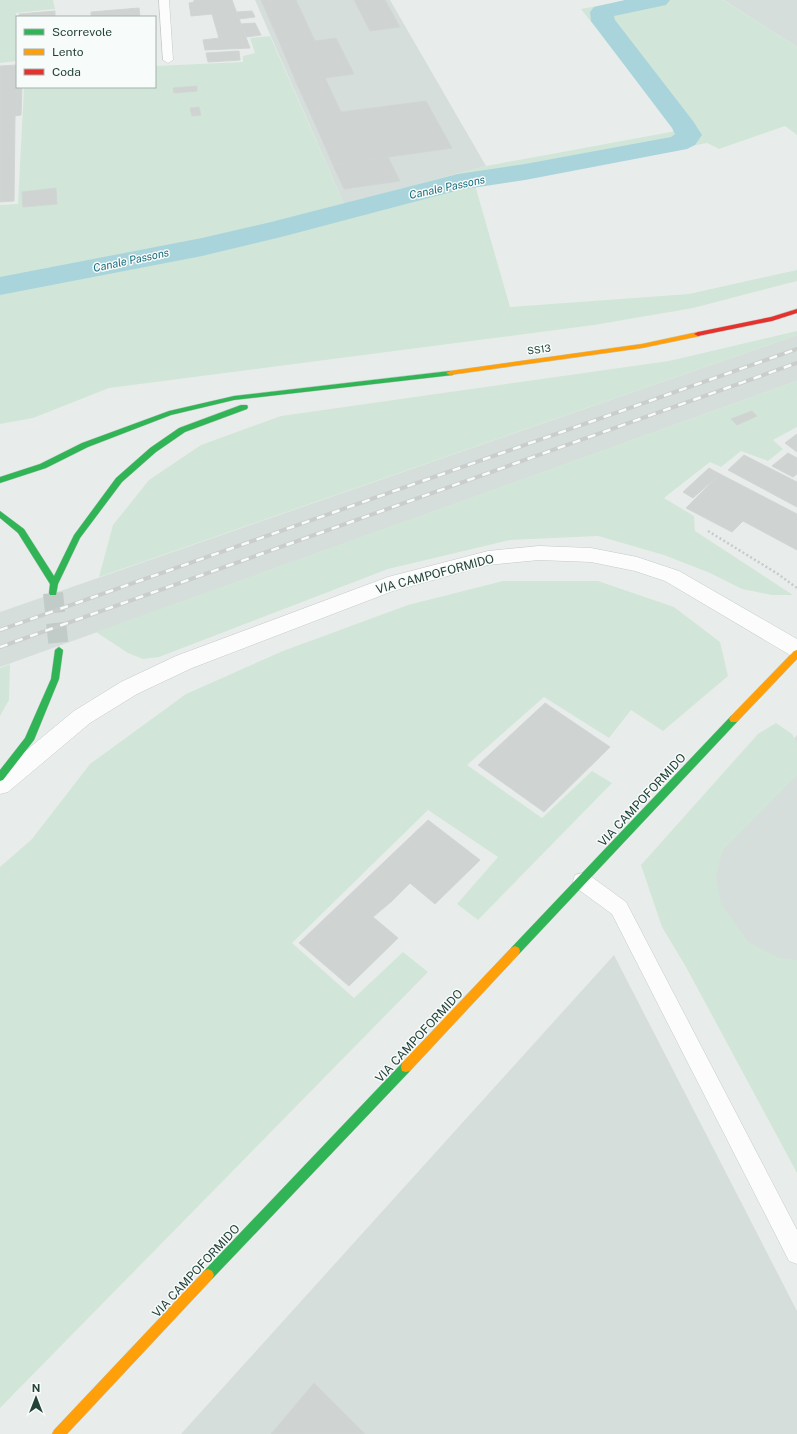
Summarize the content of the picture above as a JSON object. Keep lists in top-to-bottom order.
{
  "streets": {
    "main road": ["SS13", "VIA CAMPOFORMIDO"]
  },
  "water": ["Canale Passons"],
  "legend": ["Scorrevole", "Lento", "Coda"],
  "north": "top"
}
